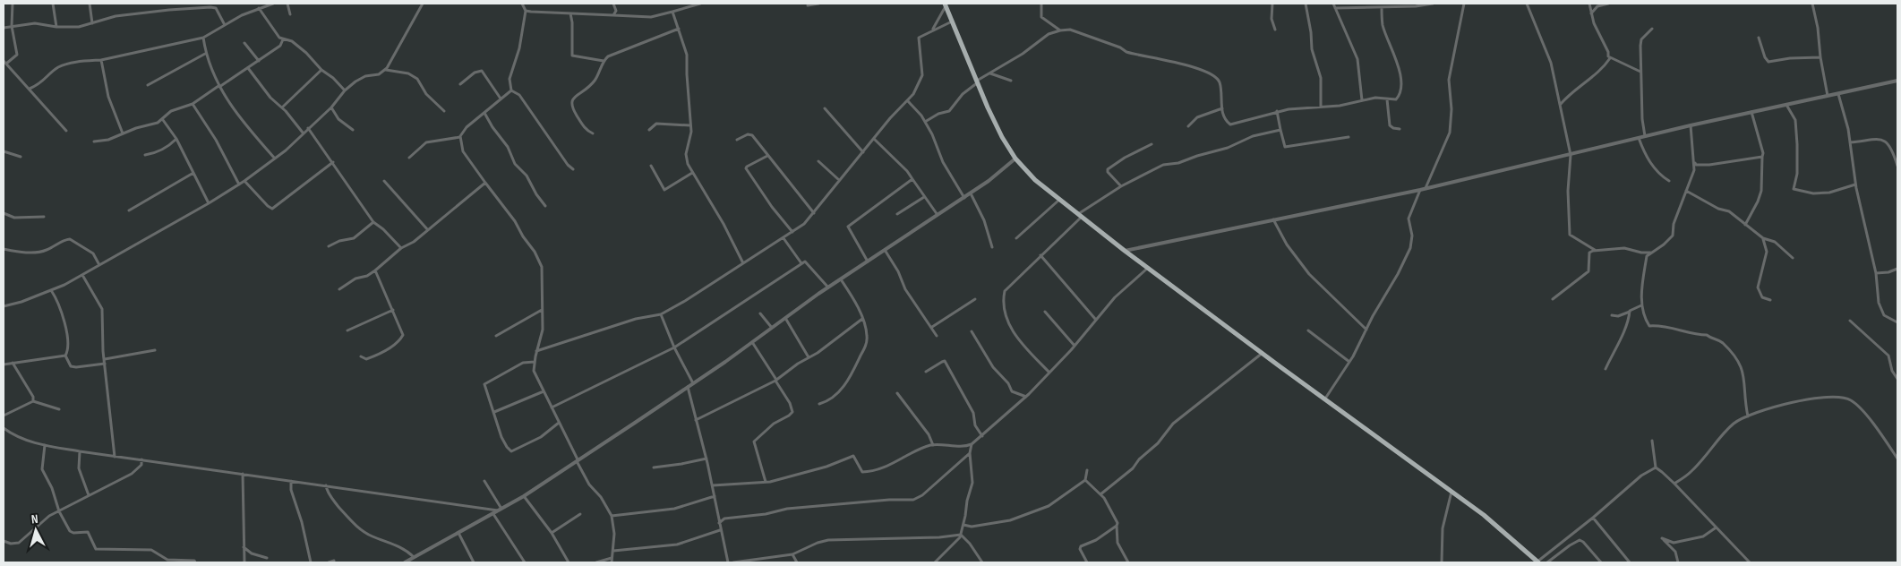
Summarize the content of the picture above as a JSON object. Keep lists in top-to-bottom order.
{
  "north": "top"
}
